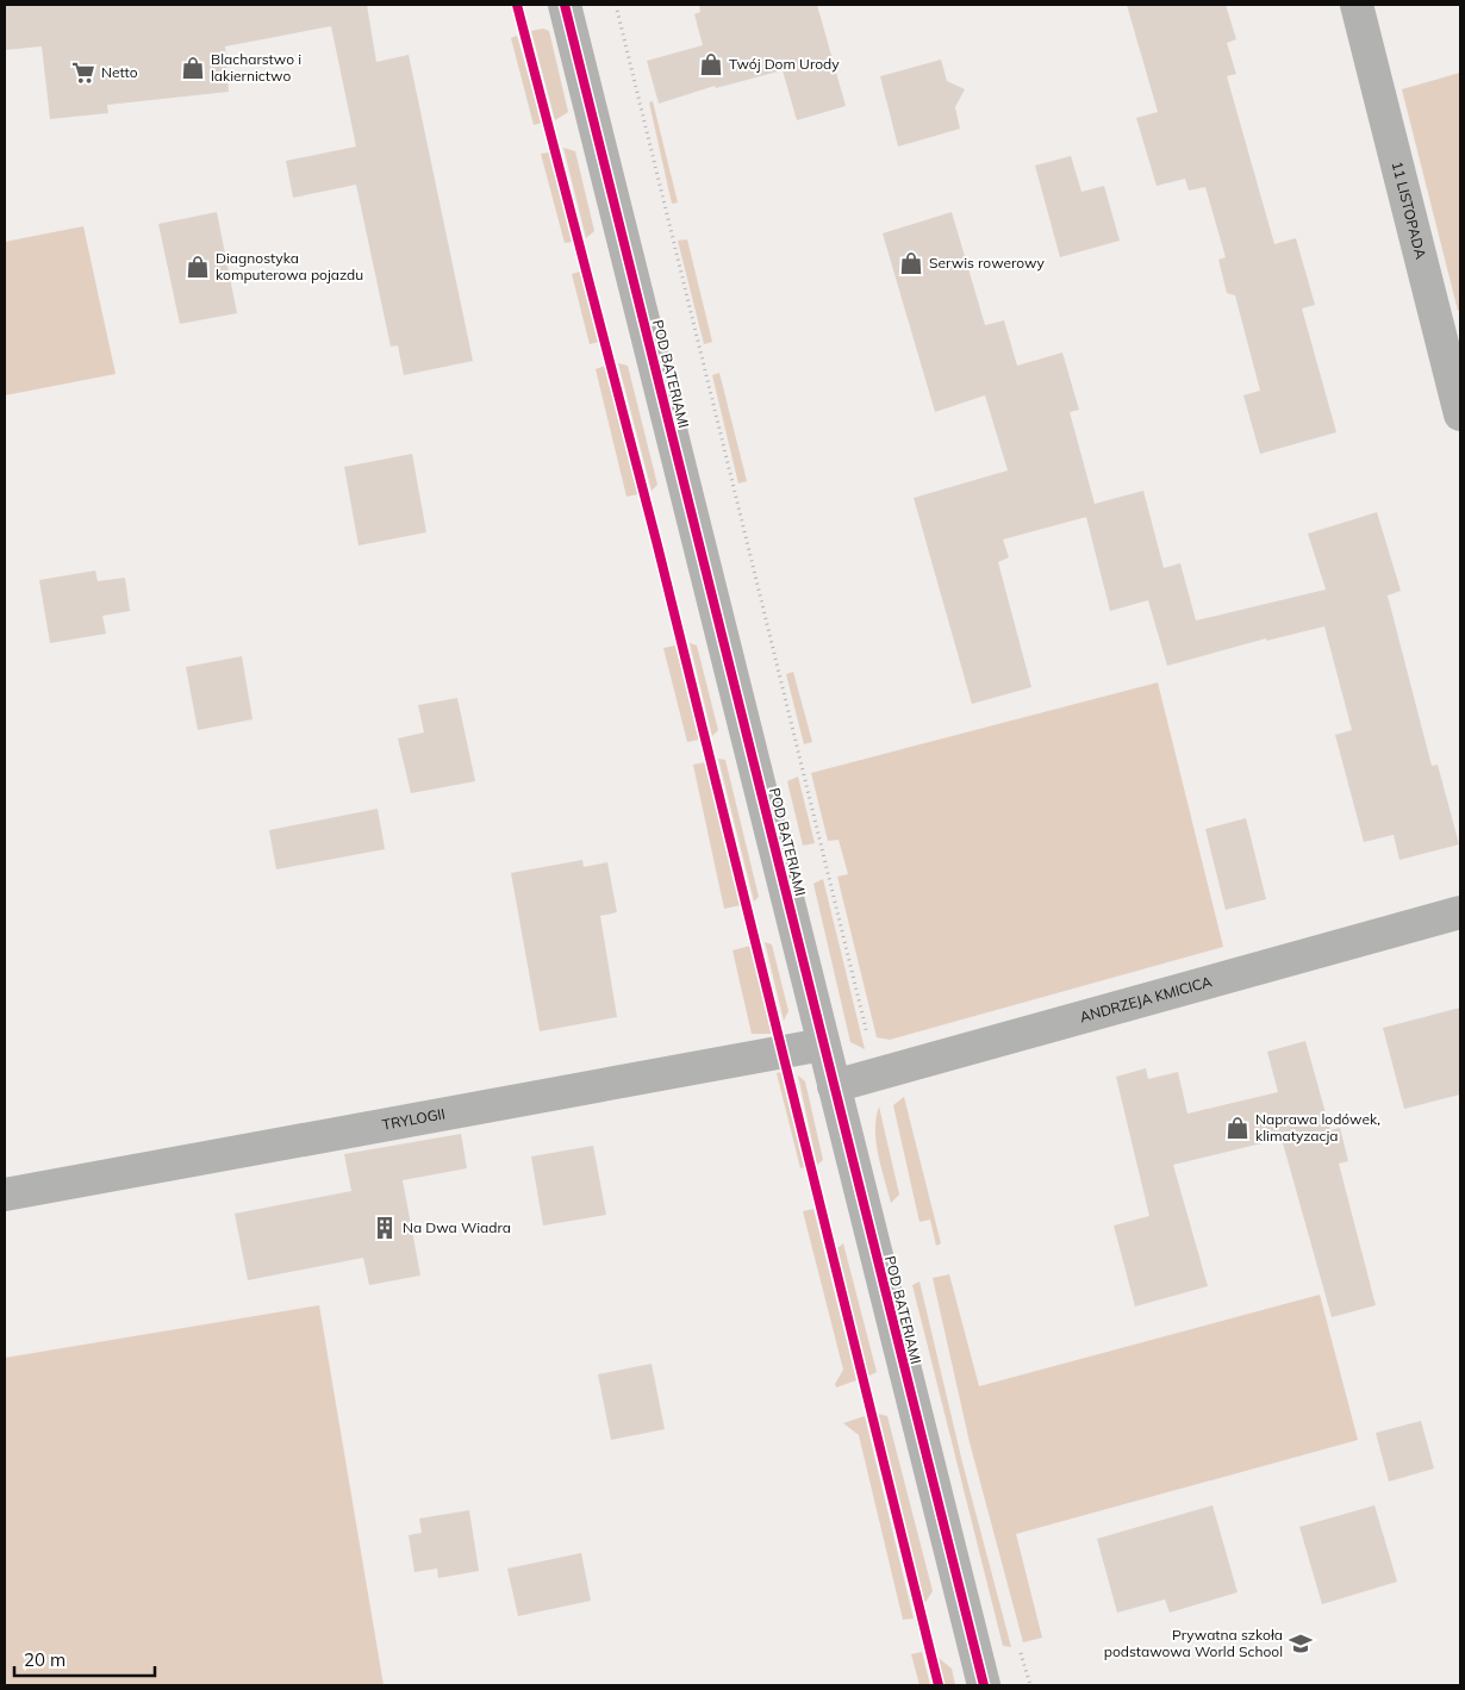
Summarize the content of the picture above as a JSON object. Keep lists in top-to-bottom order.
{
  "streets": {
    "street": [
      "11 LISTOPADA",
      "POD BATERIAMI",
      "ANDRZEJA KMICICA",
      "TRYLOGII"
    ]
  },
  "crossings": [
    ["POD BATERIAMI", "ANDRZEJA KMICICA"],
    ["POD BATERIAMI", "TRYLOGII"]
  ],
  "places": {
    "shop": [
      "Twój Dom Urody",
      "Blacharstwo i lakiernictwo",
      "Serwis rowerowy",
      "Diagnostyka komputerowa pojazdu",
      "Naprawa lodówek, klimatyzacja"
    ],
    "supermarket": ["Netto"],
    "building": ["Na Dwa Wiadra"],
    "school or university": ["Prywatna szkoła podstawowa World School"]
  },
  "scale_bar": "20 m"
}
